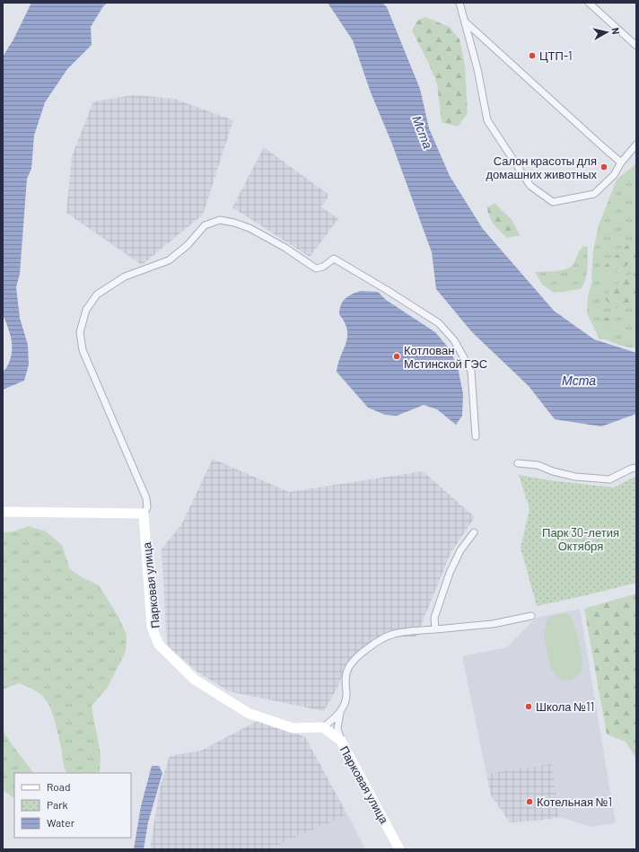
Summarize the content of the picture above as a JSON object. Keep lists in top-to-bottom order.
{
  "streets": {
    "street": ["Парковая улица"]
  },
  "water": ["Мста"],
  "parks": ["Парк 30-летия Октября"],
  "places": [
    "ЦТП-1",
    "Салон красоты для домашних животных",
    "Котлован Мстинской ГЭС",
    "Школа №11",
    "Котельная №1"
  ],
  "legend": ["Road", "Park", "Water"],
  "north": "right"
}
